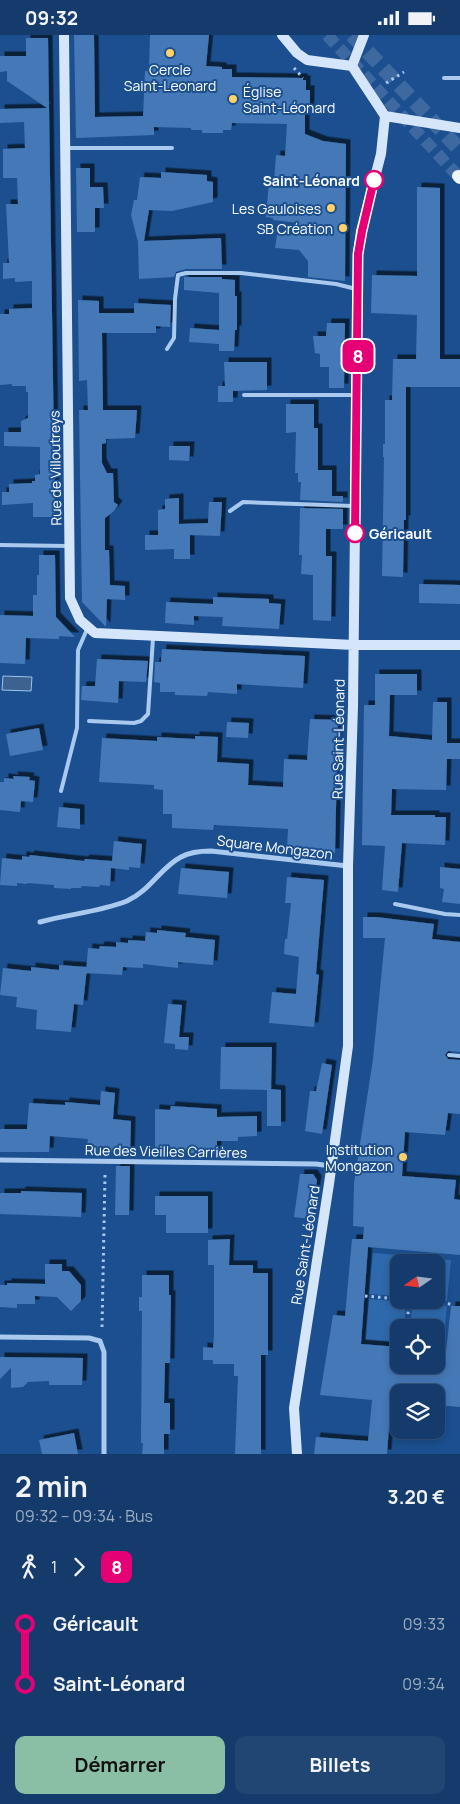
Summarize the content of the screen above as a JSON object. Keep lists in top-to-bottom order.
{
  "streets": {
    "street": [
      "Rue de Villoutreys",
      "Rue Saint-Léonard",
      "Square Mongazon",
      "Rue des Vieilles Carrières"
    ]
  },
  "crossings": [
    ["Rue Saint-Léonard", "Square Mongazon"],
    ["Rue Saint-Léonard", "Rue des Vieilles Carrières"]
  ],
  "places": [
    "Cercle Saint-Leonard",
    "Église Saint-Léonard",
    "Saint-Léonard",
    "Les Gauloises",
    "SB Création",
    "Géricault",
    "Institution Mongazon"
  ],
  "lines": ["bus line 8"],
  "north": "left",
  "page": {
    "status": "09:32",
    "on_map": "8",
    "heading": ["2 min", "09:32 – 09:34 · Bus", "3.20 €"],
    "legs": ["1", "8"],
    "list": [
      {
        "name": "Géricault",
        "value": "09:33"
      },
      {
        "name": "Saint-Léonard",
        "value": "09:34"
      }
    ],
    "buttons": ["Démarrer", "Billets"]
  }
}
